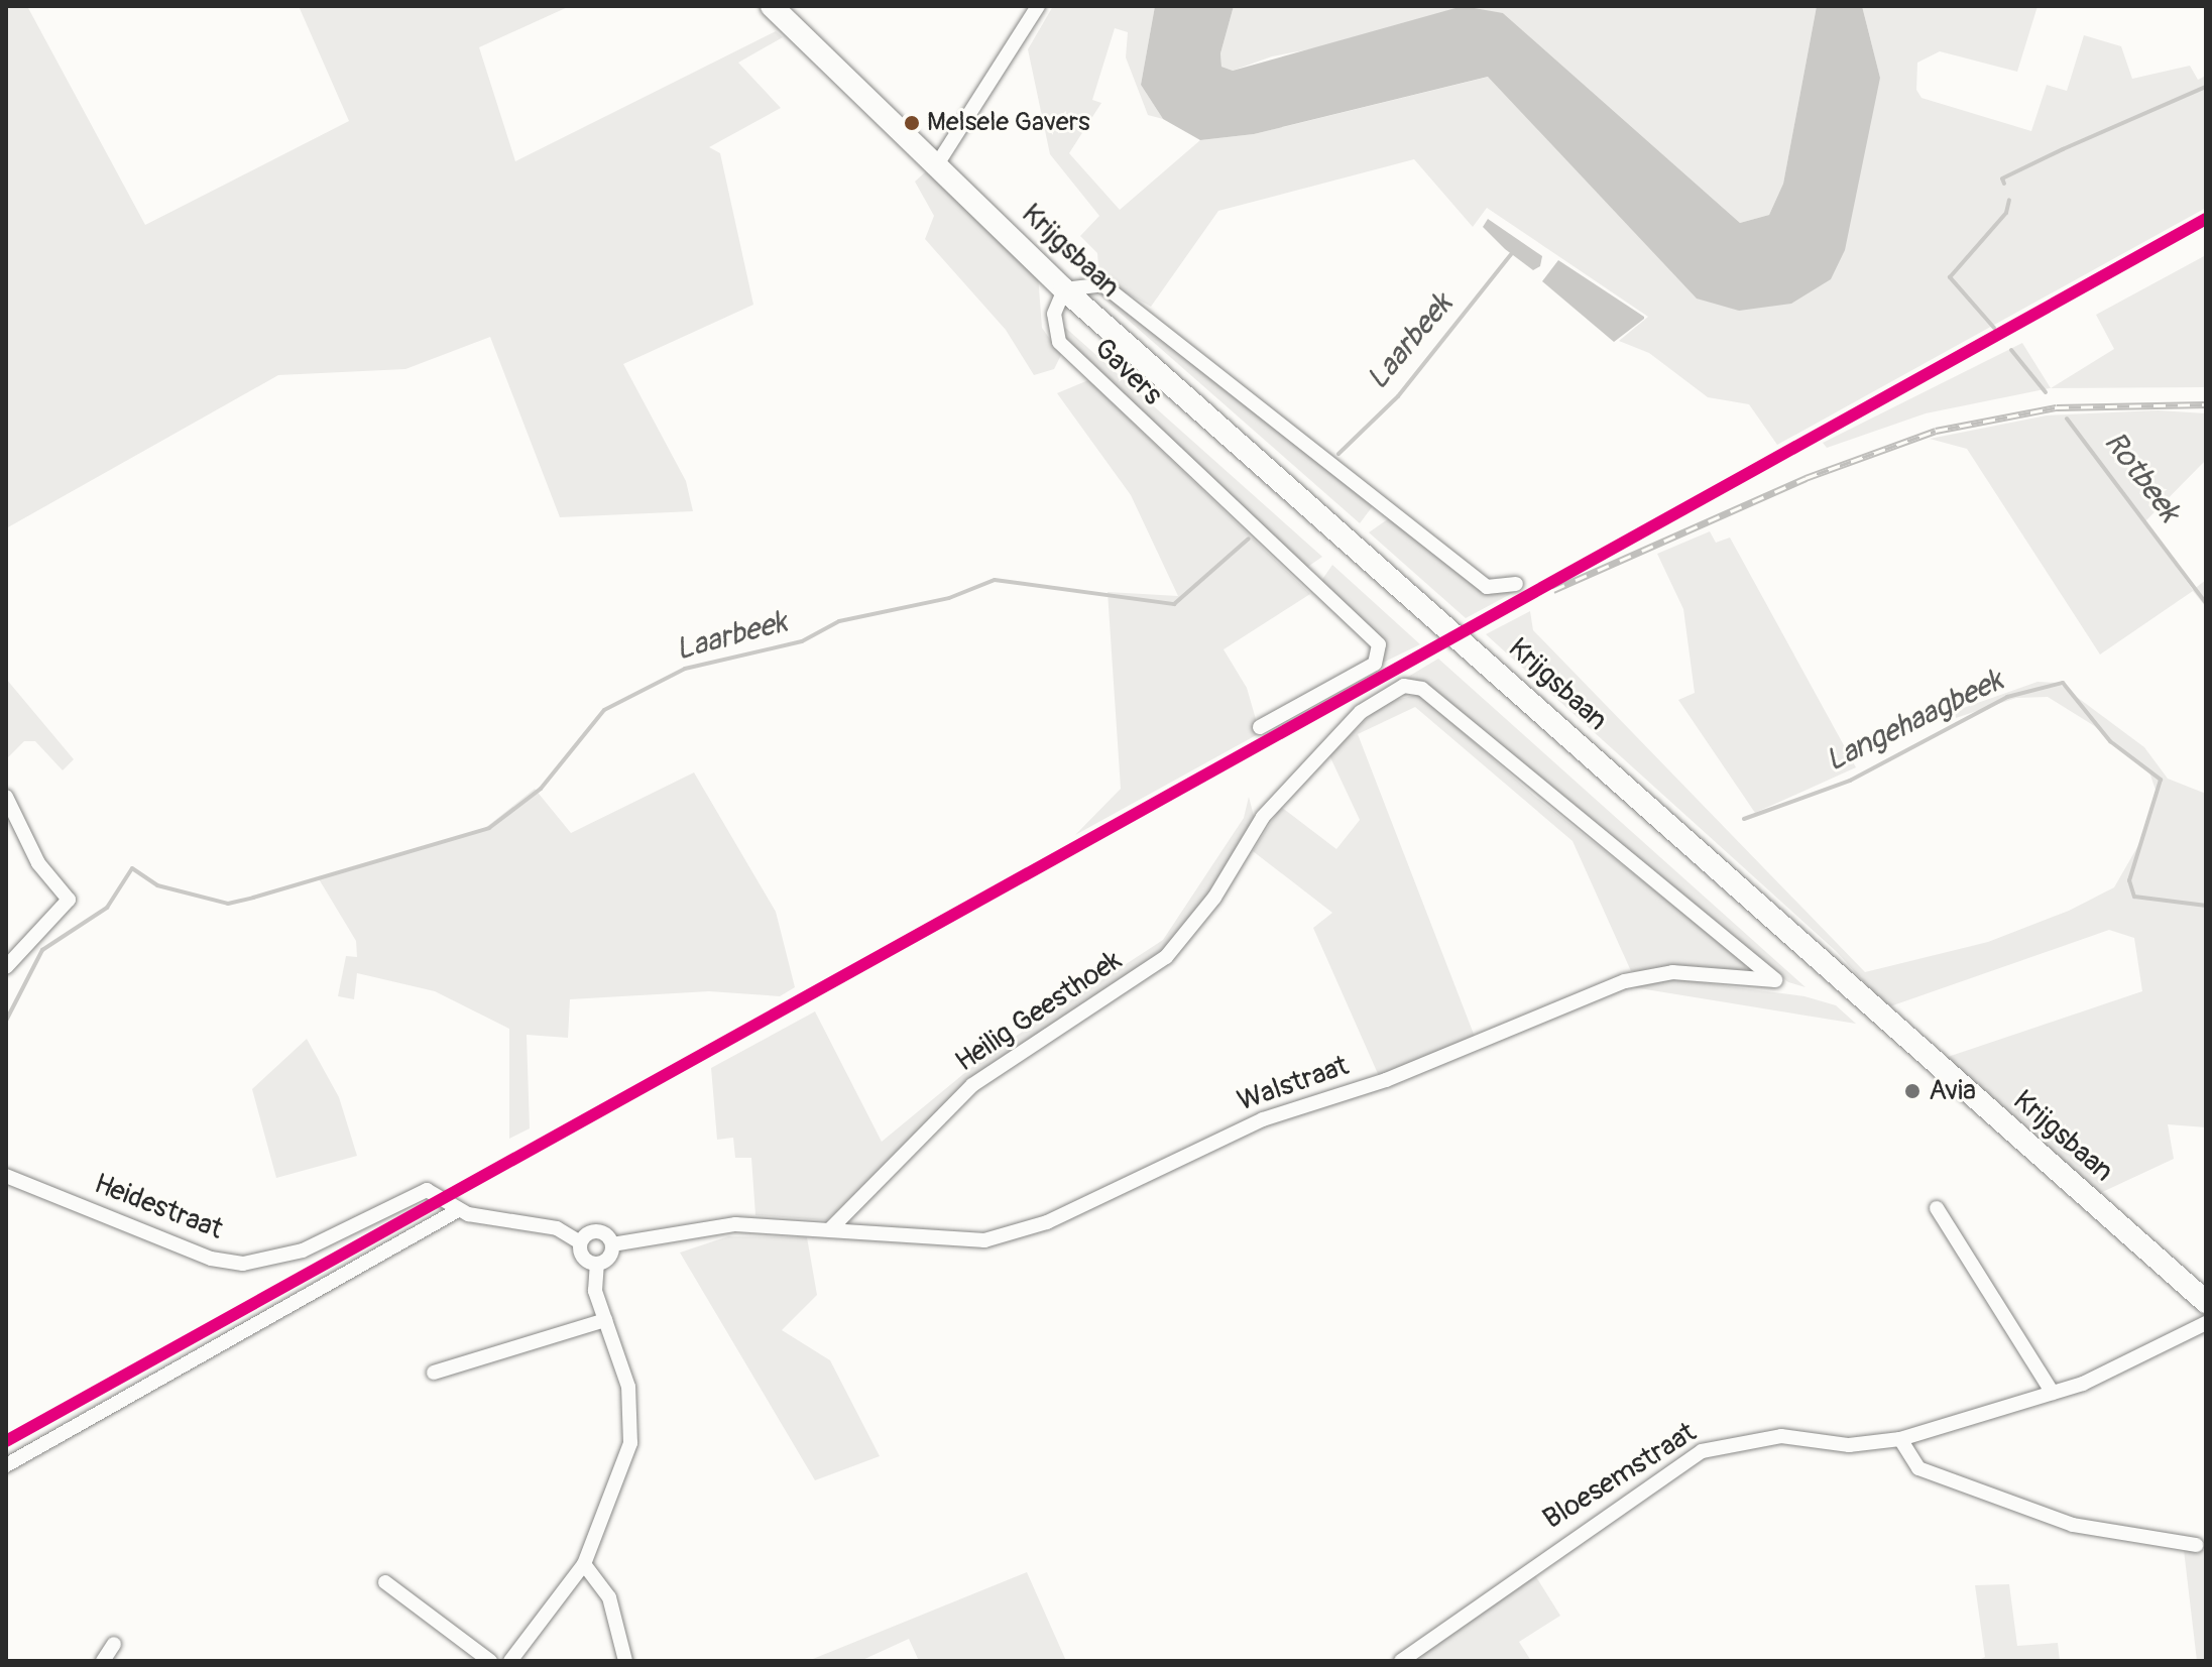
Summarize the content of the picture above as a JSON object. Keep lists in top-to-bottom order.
{
  "streets": {
    "main road": ["Krijgsbaan"],
    "street": [
      "Gavers",
      "Heilig Geesthoek",
      "Walstraat",
      "Heidestraat",
      "Bloesemstraat"
    ]
  },
  "crossings": [
    ["Krijgsbaan", "Gavers"],
    ["Heilig Geesthoek", "Walstraat"]
  ],
  "water": ["Laarbeek", "Rotbeek", "Langehaagbeek"],
  "places": ["Melsele Gavers", "Avia"]
}
